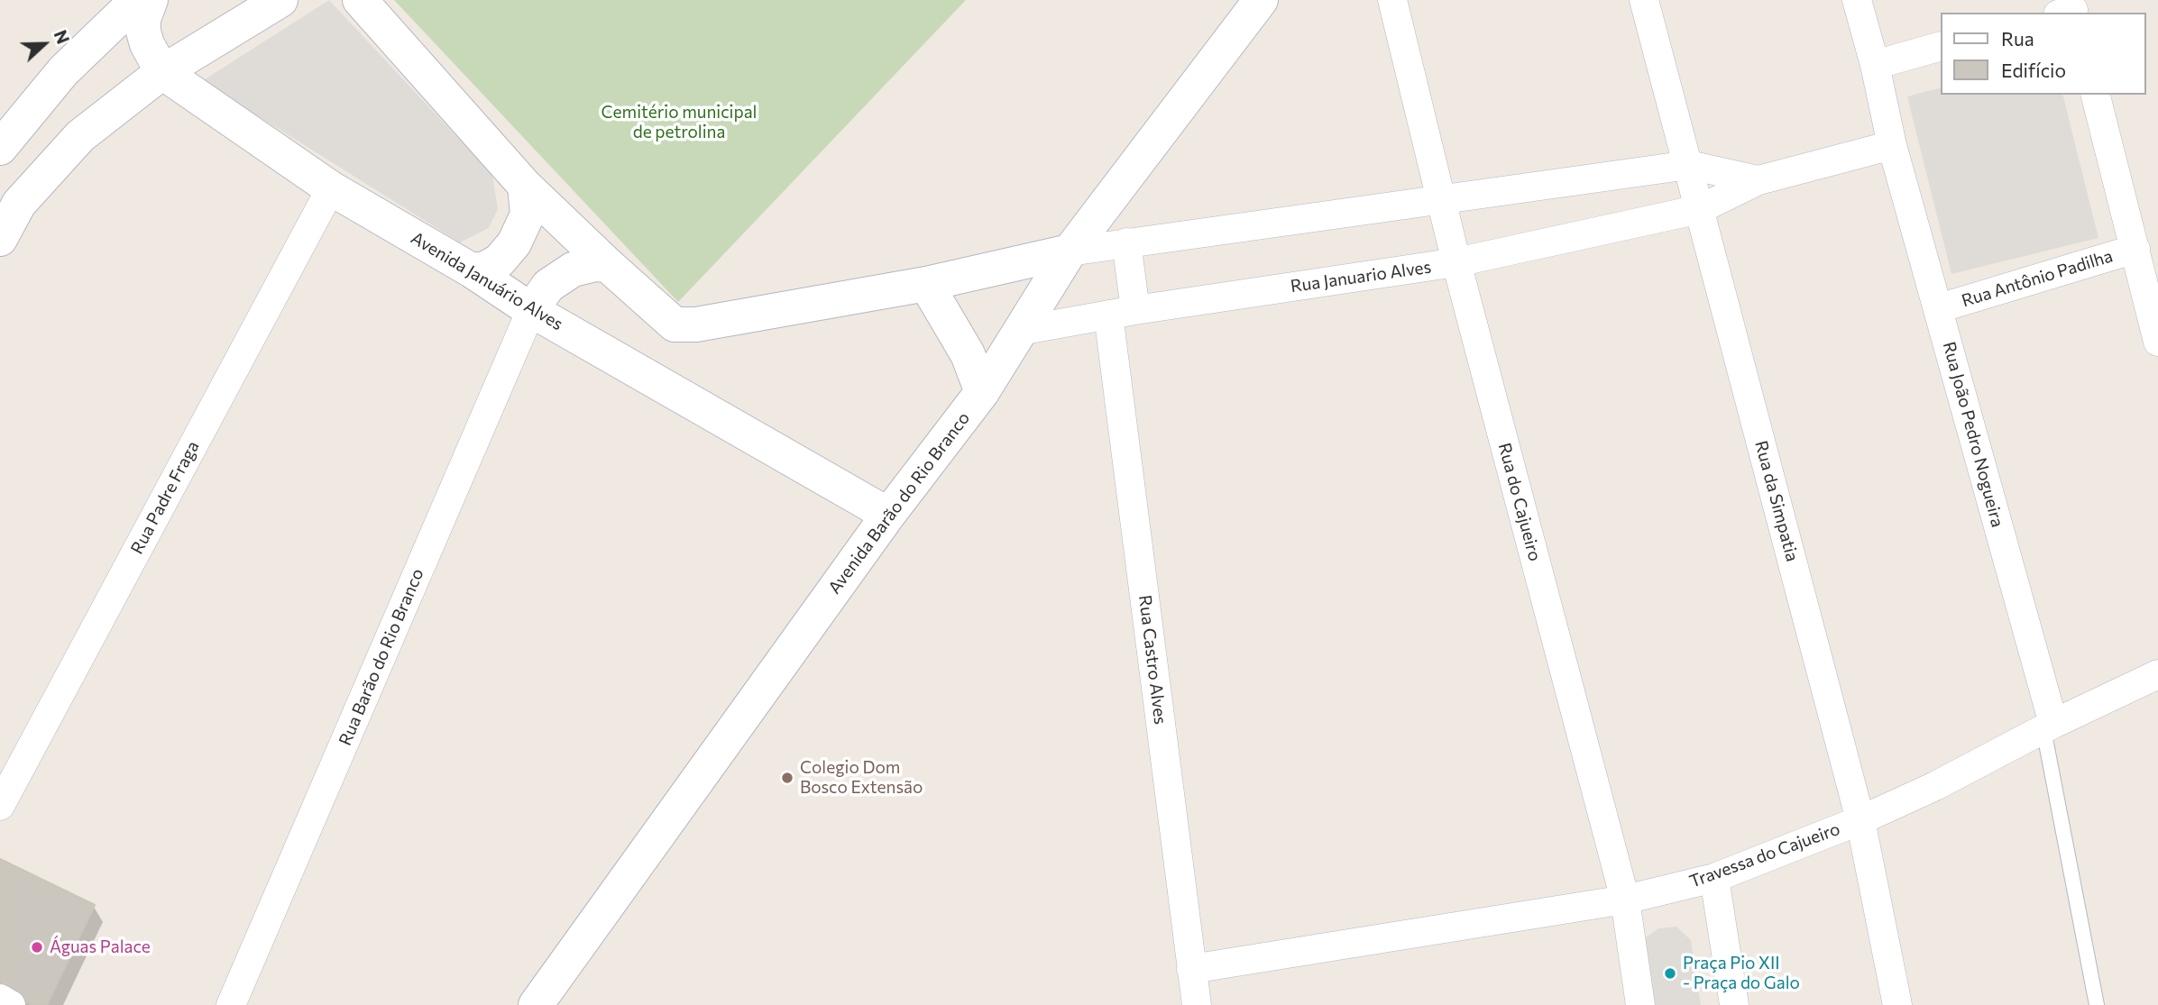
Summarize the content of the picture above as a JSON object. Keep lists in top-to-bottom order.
{
  "streets": {
    "street": [
      "Rua Januario Alves",
      "Rua Antônio Padilha",
      "Avenida Januário Alves",
      "Rua João Pedro Nogueira",
      "Rua Padre Fraga",
      "Rua da Simpatia",
      "Rua do Cajueiro",
      "Avenida Barão do Rio Branco",
      "Rua Barão do Rio Branco",
      "Rua Castro Alves",
      "Travessa do Cajueiro"
    ]
  },
  "crossings": [
    ["Rua Januario Alves", "Rua da Simpatia"],
    ["Rua Januario Alves", "Rua do Cajueiro"],
    ["Rua Januario Alves", "Avenida Barão do Rio Branco"],
    ["Rua Januario Alves", "Rua Castro Alves"],
    ["Rua Antônio Padilha", "Rua João Pedro Nogueira"],
    ["Avenida Januário Alves", "Rua Padre Fraga"],
    ["Avenida Januário Alves", "Avenida Barão do Rio Branco"],
    ["Avenida Januário Alves", "Rua Barão do Rio Branco"],
    ["Rua João Pedro Nogueira", "Travessa do Cajueiro"],
    ["Rua da Simpatia", "Travessa do Cajueiro"],
    ["Rua do Cajueiro", "Travessa do Cajueiro"],
    ["Rua Castro Alves", "Travessa do Cajueiro"]
  ],
  "parks": ["Cemitério municipal de petrolina"],
  "places": ["Colegio Dom Bosco Extensão", "Águas Palace", "Praça Pio XII - Praça do Galo"],
  "legend": ["Rua", "Edifício"],
  "north": "right"
}
